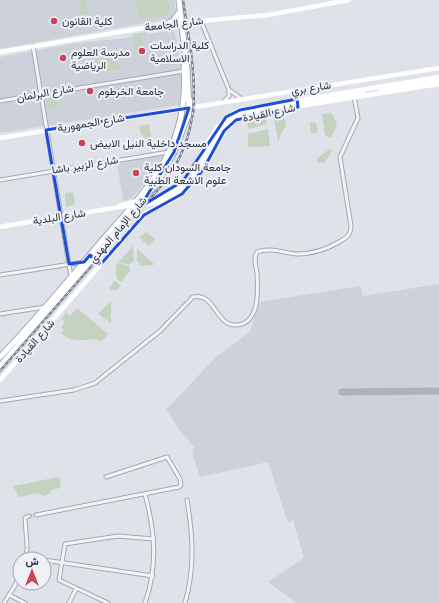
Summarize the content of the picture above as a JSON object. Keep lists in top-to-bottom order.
{
  "streets": {
    "main road": [
      "شارع الجامعة",
      "شارع بري",
      "شارع القيادة",
      "شارع الجمهورية",
      "شارع البلدية",
      "شارع الإمام المهدي"
    ],
    "street": ["شارع البرلمان", "شارع الزبير باشا"]
  },
  "crossings": [
    ["شارع الجامعة", "شارع الإمام المهدي"],
    ["شارع بري", "شارع الجمهورية"],
    ["شارع بري", "شارع الإمام المهدي"],
    ["شارع البرلمان", "شارع الإمام المهدي"],
    ["شارع القيادة", "شارع البلدية"],
    ["شارع القيادة", "شارع الإمام المهدي"],
    ["شارع الجمهورية", "شارع الإمام المهدي"],
    ["شارع الزبير باشا", "شارع الإمام المهدي"]
  ],
  "places": [
    "كلية القانون",
    "كلية الدراسات الاسلامية",
    "مدرسة العلوم الرياضية",
    "جامعة الخرطوم",
    "مسجد داخلية النيل الابيض",
    "جامعة السودان كلية علوم الاشعة الطبية"
  ],
  "north": "top"
}
